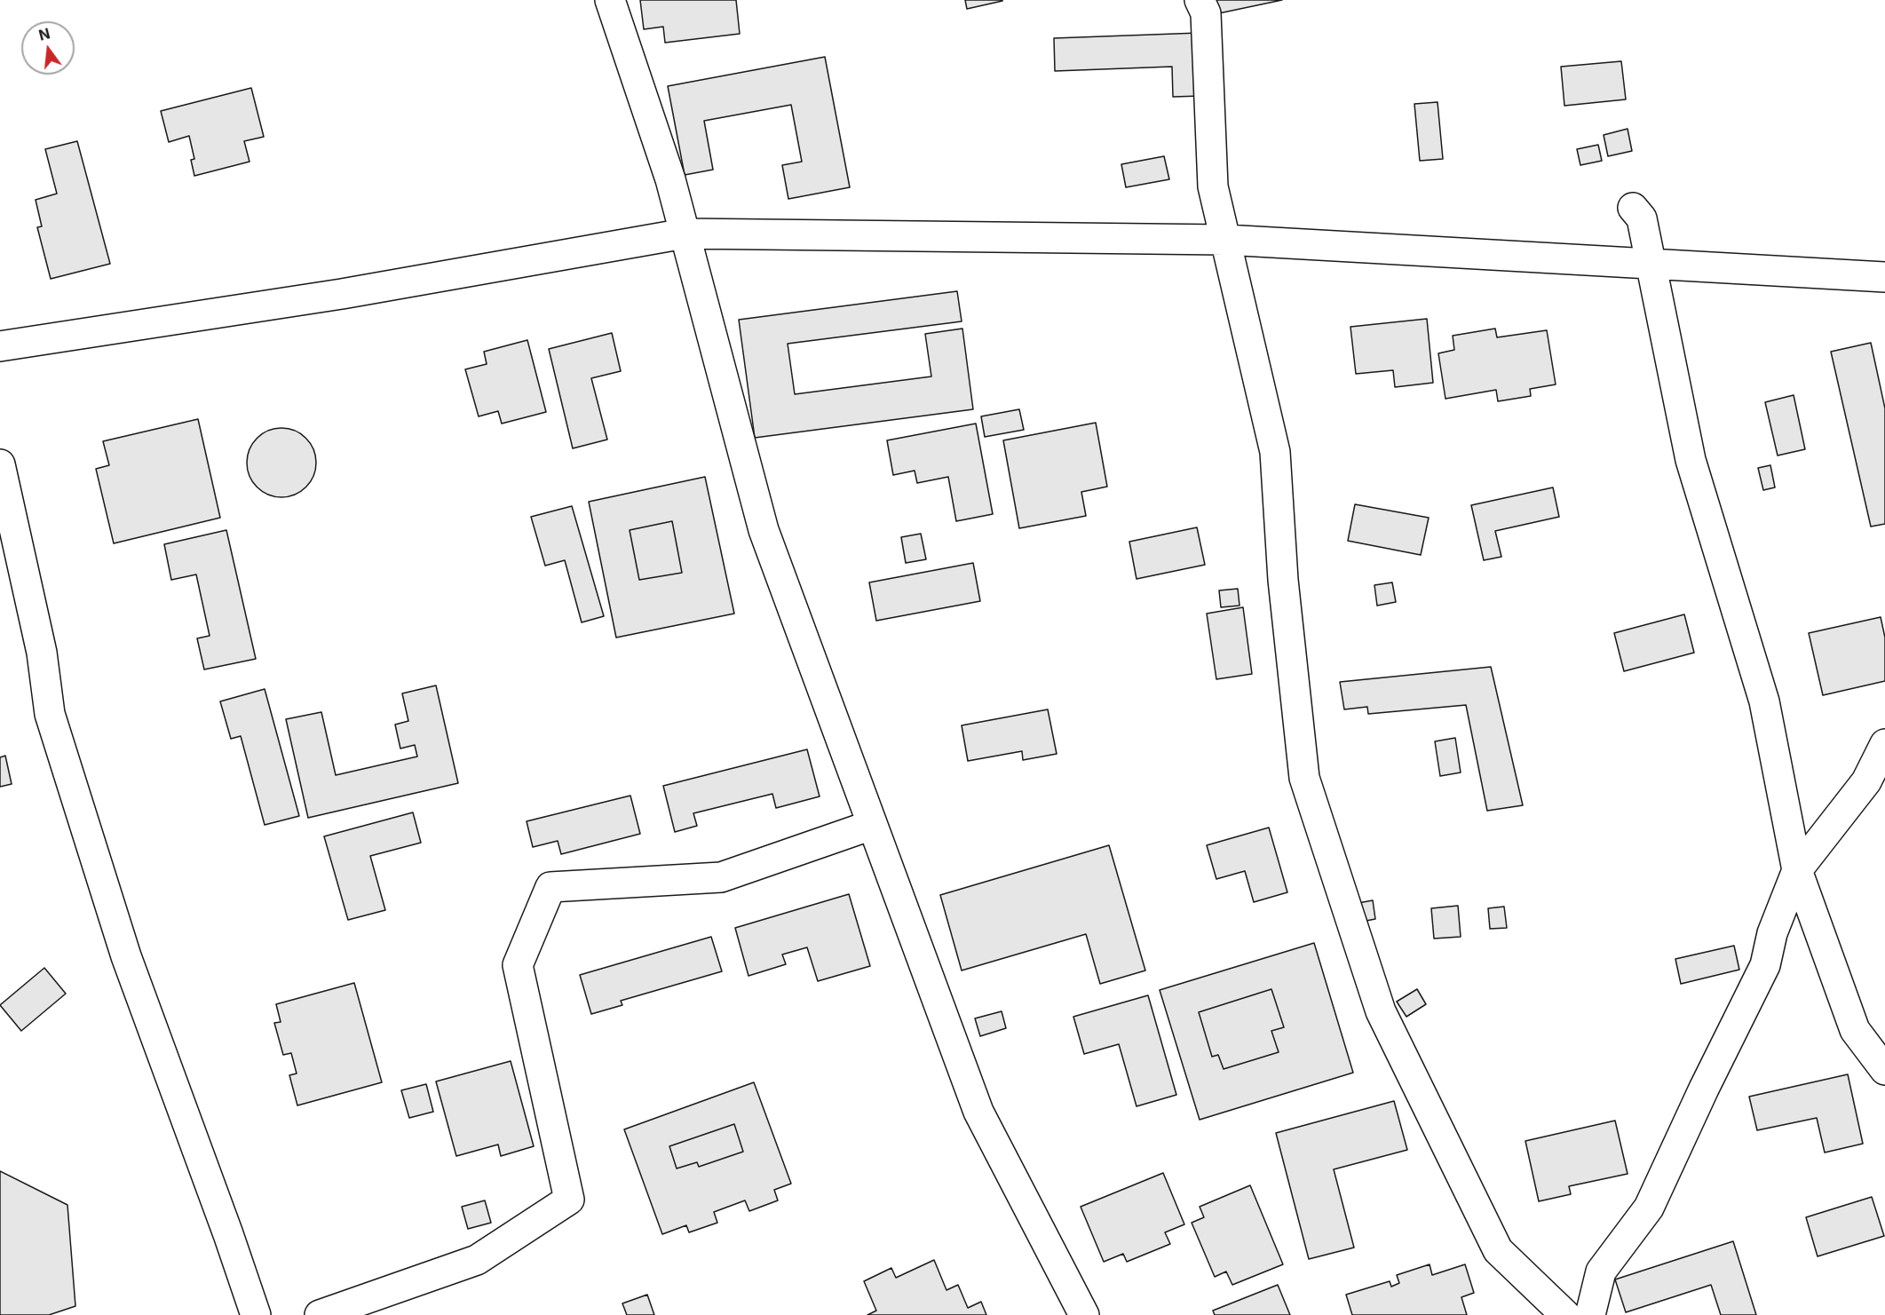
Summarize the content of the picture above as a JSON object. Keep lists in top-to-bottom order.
{
  "north": "top"
}
